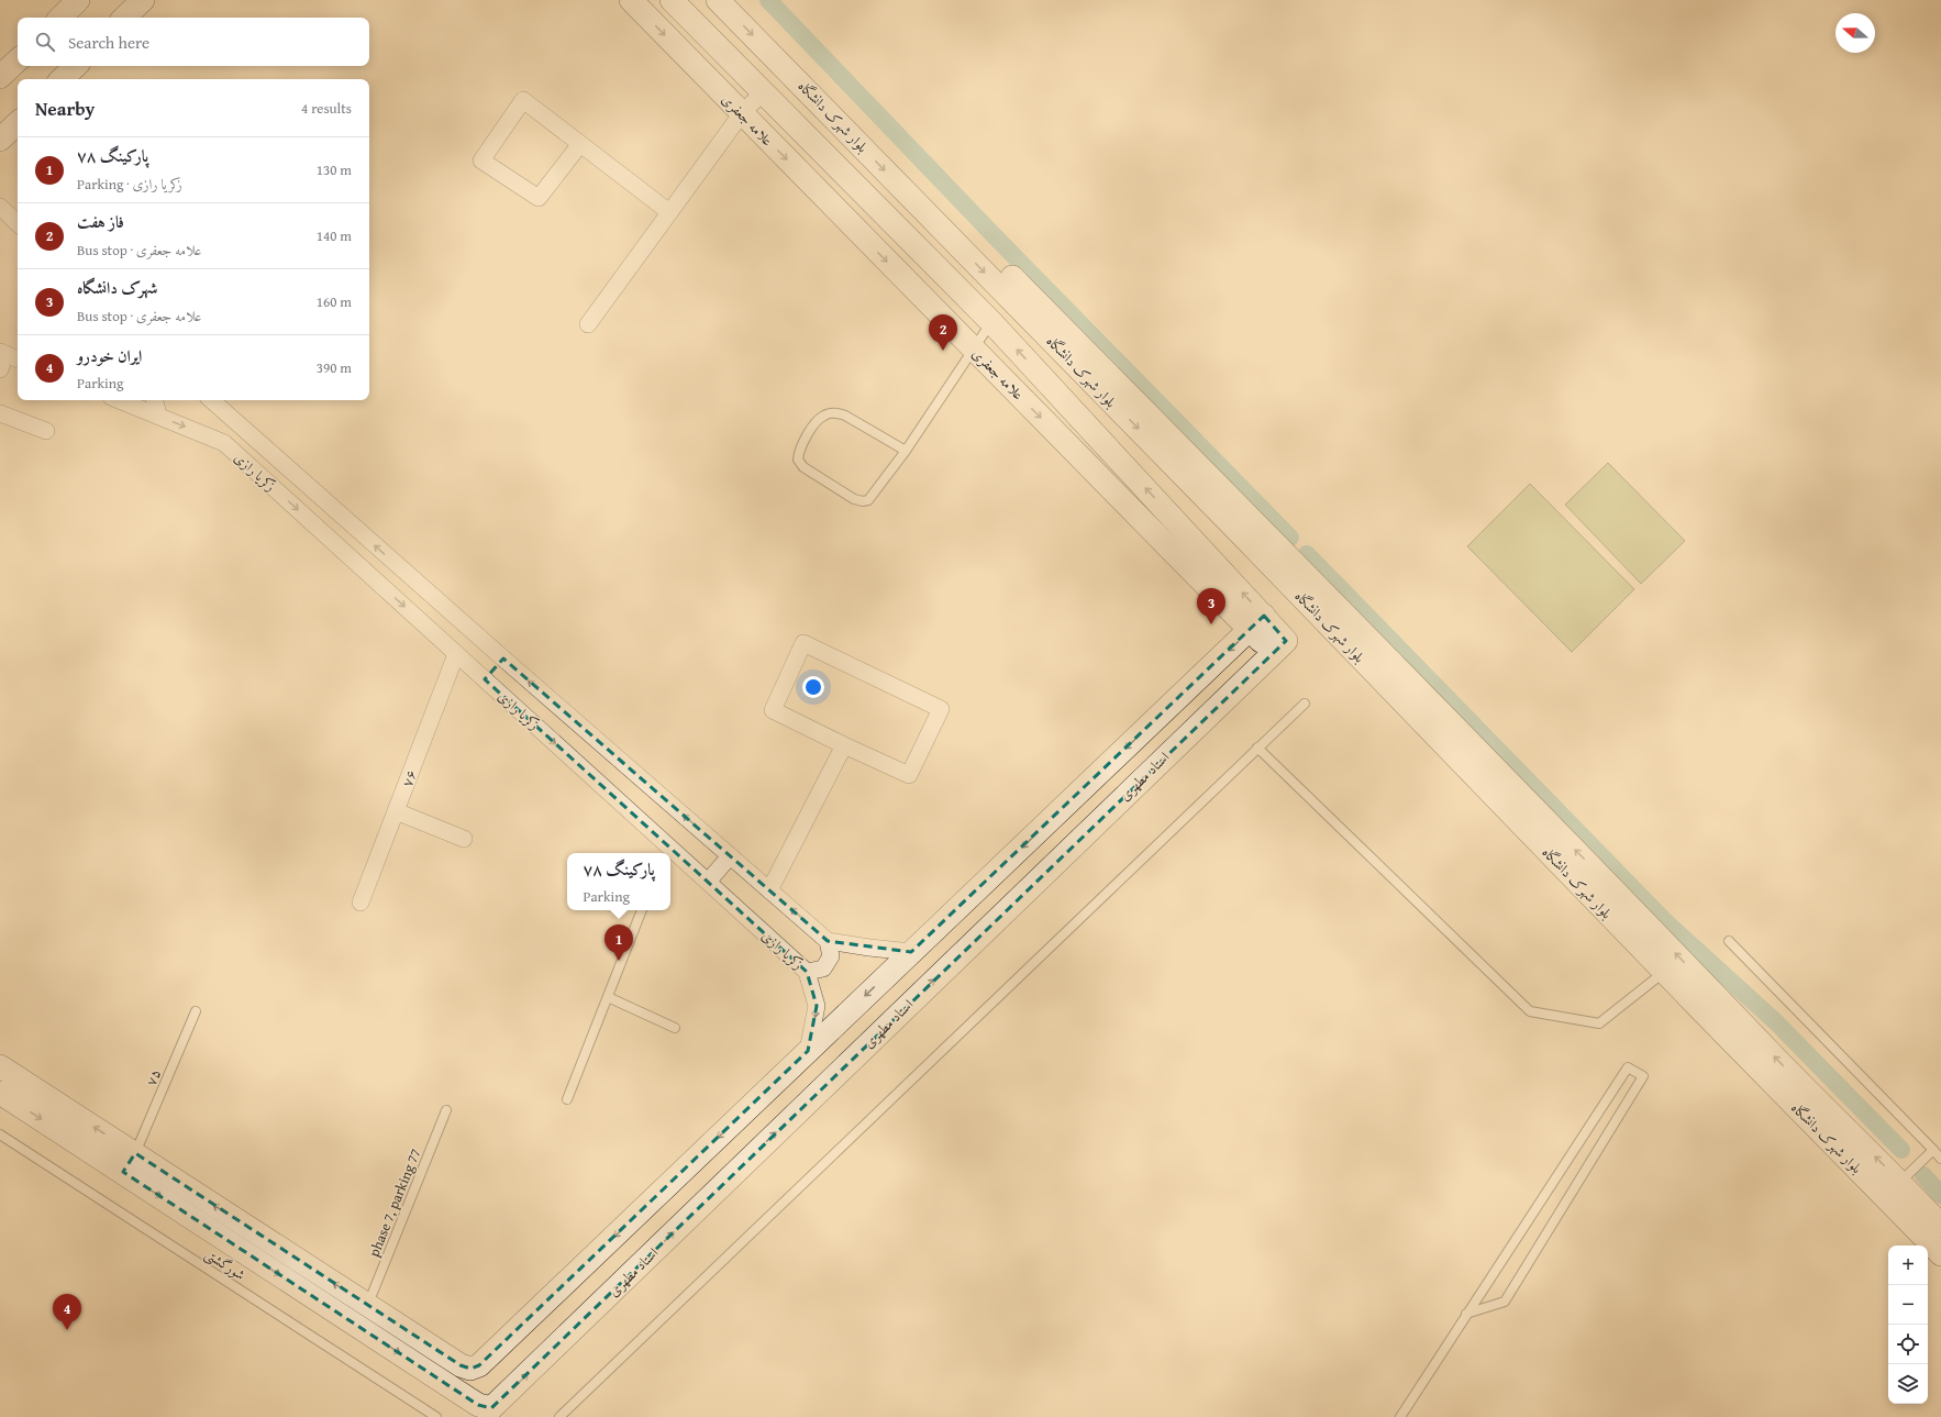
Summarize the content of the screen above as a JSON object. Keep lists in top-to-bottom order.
{
  "streets": {
    "street": [
      "بلوار شهرک دانشگاه",
      "علامه جعفری",
      "زکریا رازی",
      "استاد مطهری",
      "۷۶"
    ],
    "lane": ["۷۵", "phase 7, parking 77", "شورگشتی"]
  },
  "crossings": [
    ["علامه جعفری", "استاد مطهری"],
    ["زکریا رازی", "۷۶"],
    ["استاد مطهری", "۷۵"]
  ],
  "north": "left",
  "page": {
    "search": "Search here",
    "heading": ["Nearby", "4 results"],
    "list": [
      {
        "mark": "1",
        "name": "پارکینگ ۷۸",
        "note": "Parking · زکریا رازی",
        "value": "130 m"
      },
      {
        "mark": "2",
        "name": "فاز هفت",
        "note": "Bus stop · علامه جعفری",
        "value": "140 m"
      },
      {
        "mark": "3",
        "name": "شهرک دانشگاه",
        "note": "Bus stop · علامه جعفری",
        "value": "160 m"
      },
      {
        "mark": "4",
        "name": "ایران خودرو",
        "note": "Parking",
        "value": "390 m"
      }
    ],
    "pins": [
      "2",
      "3",
      "1",
      "4"
    ],
    "popup": ["پارکینگ ۷۸", "Parking"],
    "map_buttons": ["+", "−"]
  }
}
